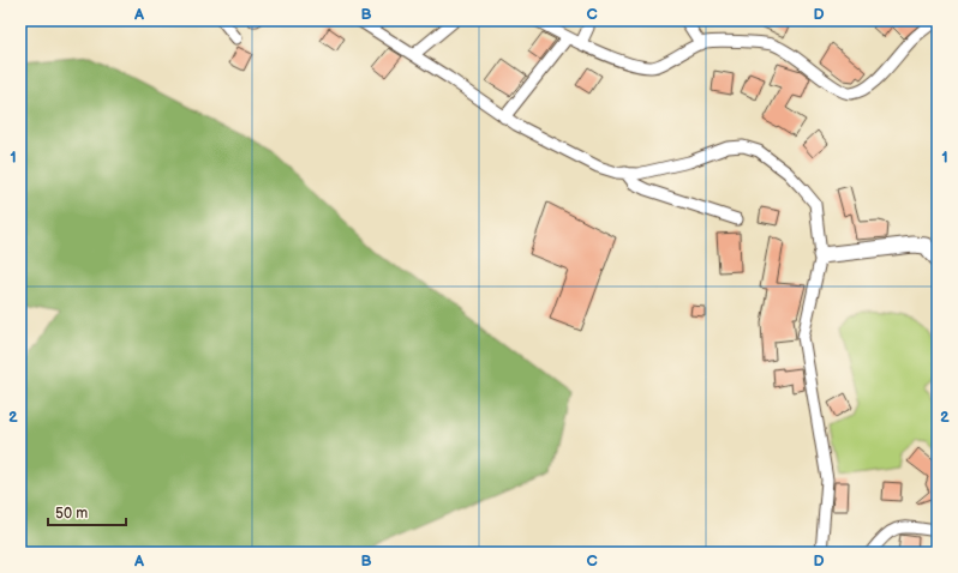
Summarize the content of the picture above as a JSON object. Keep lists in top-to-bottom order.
{
  "scale_bar": "50 m",
  "grid": {
    "columns": [
      "A",
      "B",
      "C",
      "D"
    ],
    "rows": ["1", "2"]
  }
}
